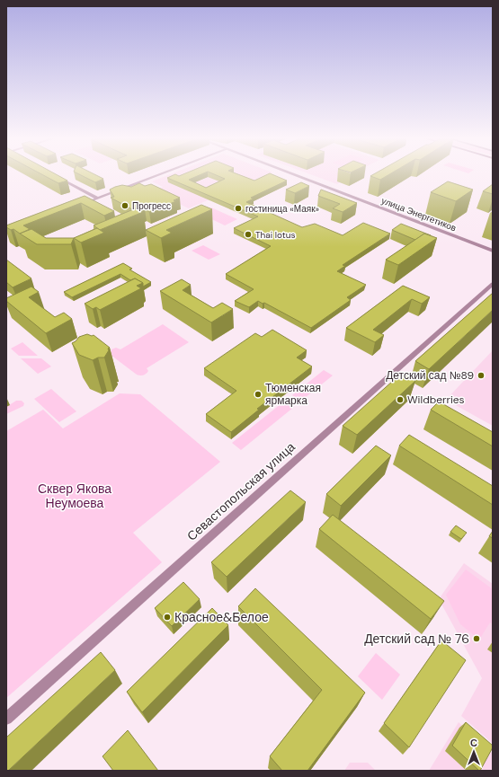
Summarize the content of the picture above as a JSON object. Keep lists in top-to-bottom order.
{
  "streets": {
    "street": ["улица Энергетиков", "Севастопольская улица"]
  },
  "parks": ["Сквер Якова Неумоева"],
  "places": [
    "Прогресс",
    "гостиница «Маяк»",
    "Thai lotus",
    "Детский сад №89",
    "Тюменская ярмарка",
    "Wildberries",
    "Красное&Белое",
    "Детский сад № 76"
  ],
  "north": "top"
}
